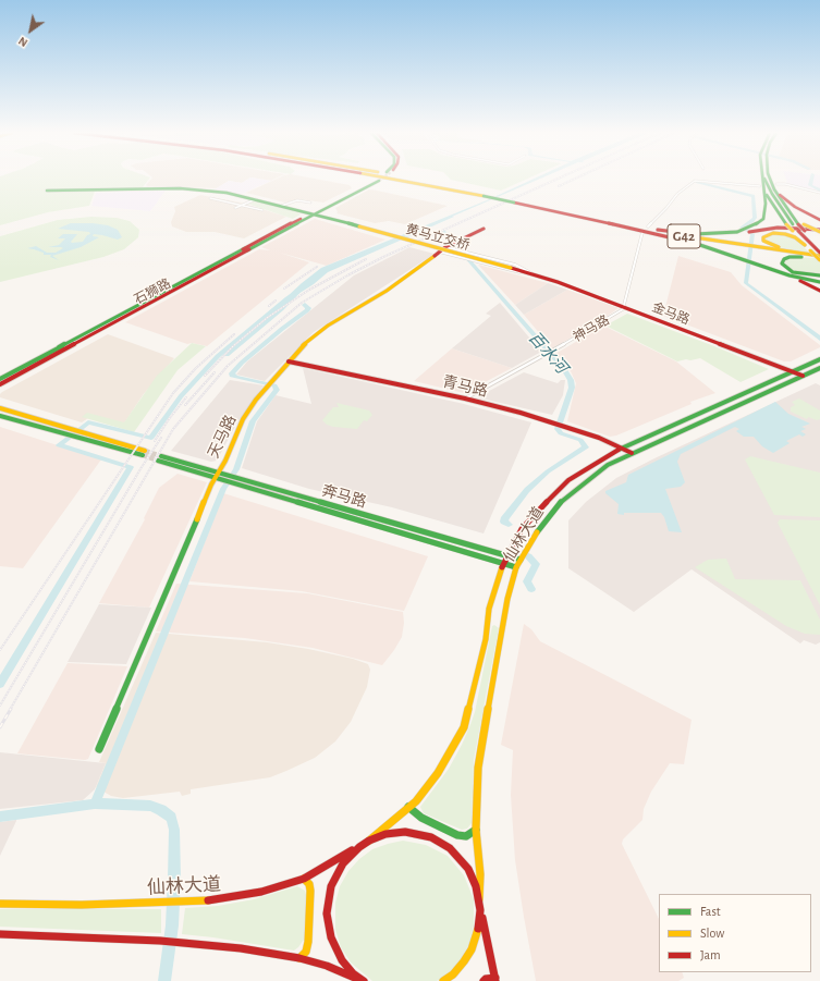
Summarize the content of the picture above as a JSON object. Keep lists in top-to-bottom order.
{
  "streets": {
    "main road": [
      "G42",
      "黄马立交桥",
      "石狮路",
      "金马路",
      "青马路",
      "天马路",
      "奔马路",
      "仙林大道"
    ],
    "street": ["神马路"]
  },
  "crossings": [
    ["黄马立交桥", "石狮路"],
    ["黄马立交桥", "金马路"],
    ["金马路", "神马路"],
    ["金马路", "天马路"],
    ["金马路", "仙林大道"],
    ["神马路", "青马路"],
    ["青马路", "天马路"],
    ["青马路", "仙林大道"],
    ["天马路", "奔马路"],
    ["奔马路", "仙林大道"]
  ],
  "water": ["百水河"],
  "legend": ["Fast", "Slow", "Jam"],
  "north": "bottom left"
}
